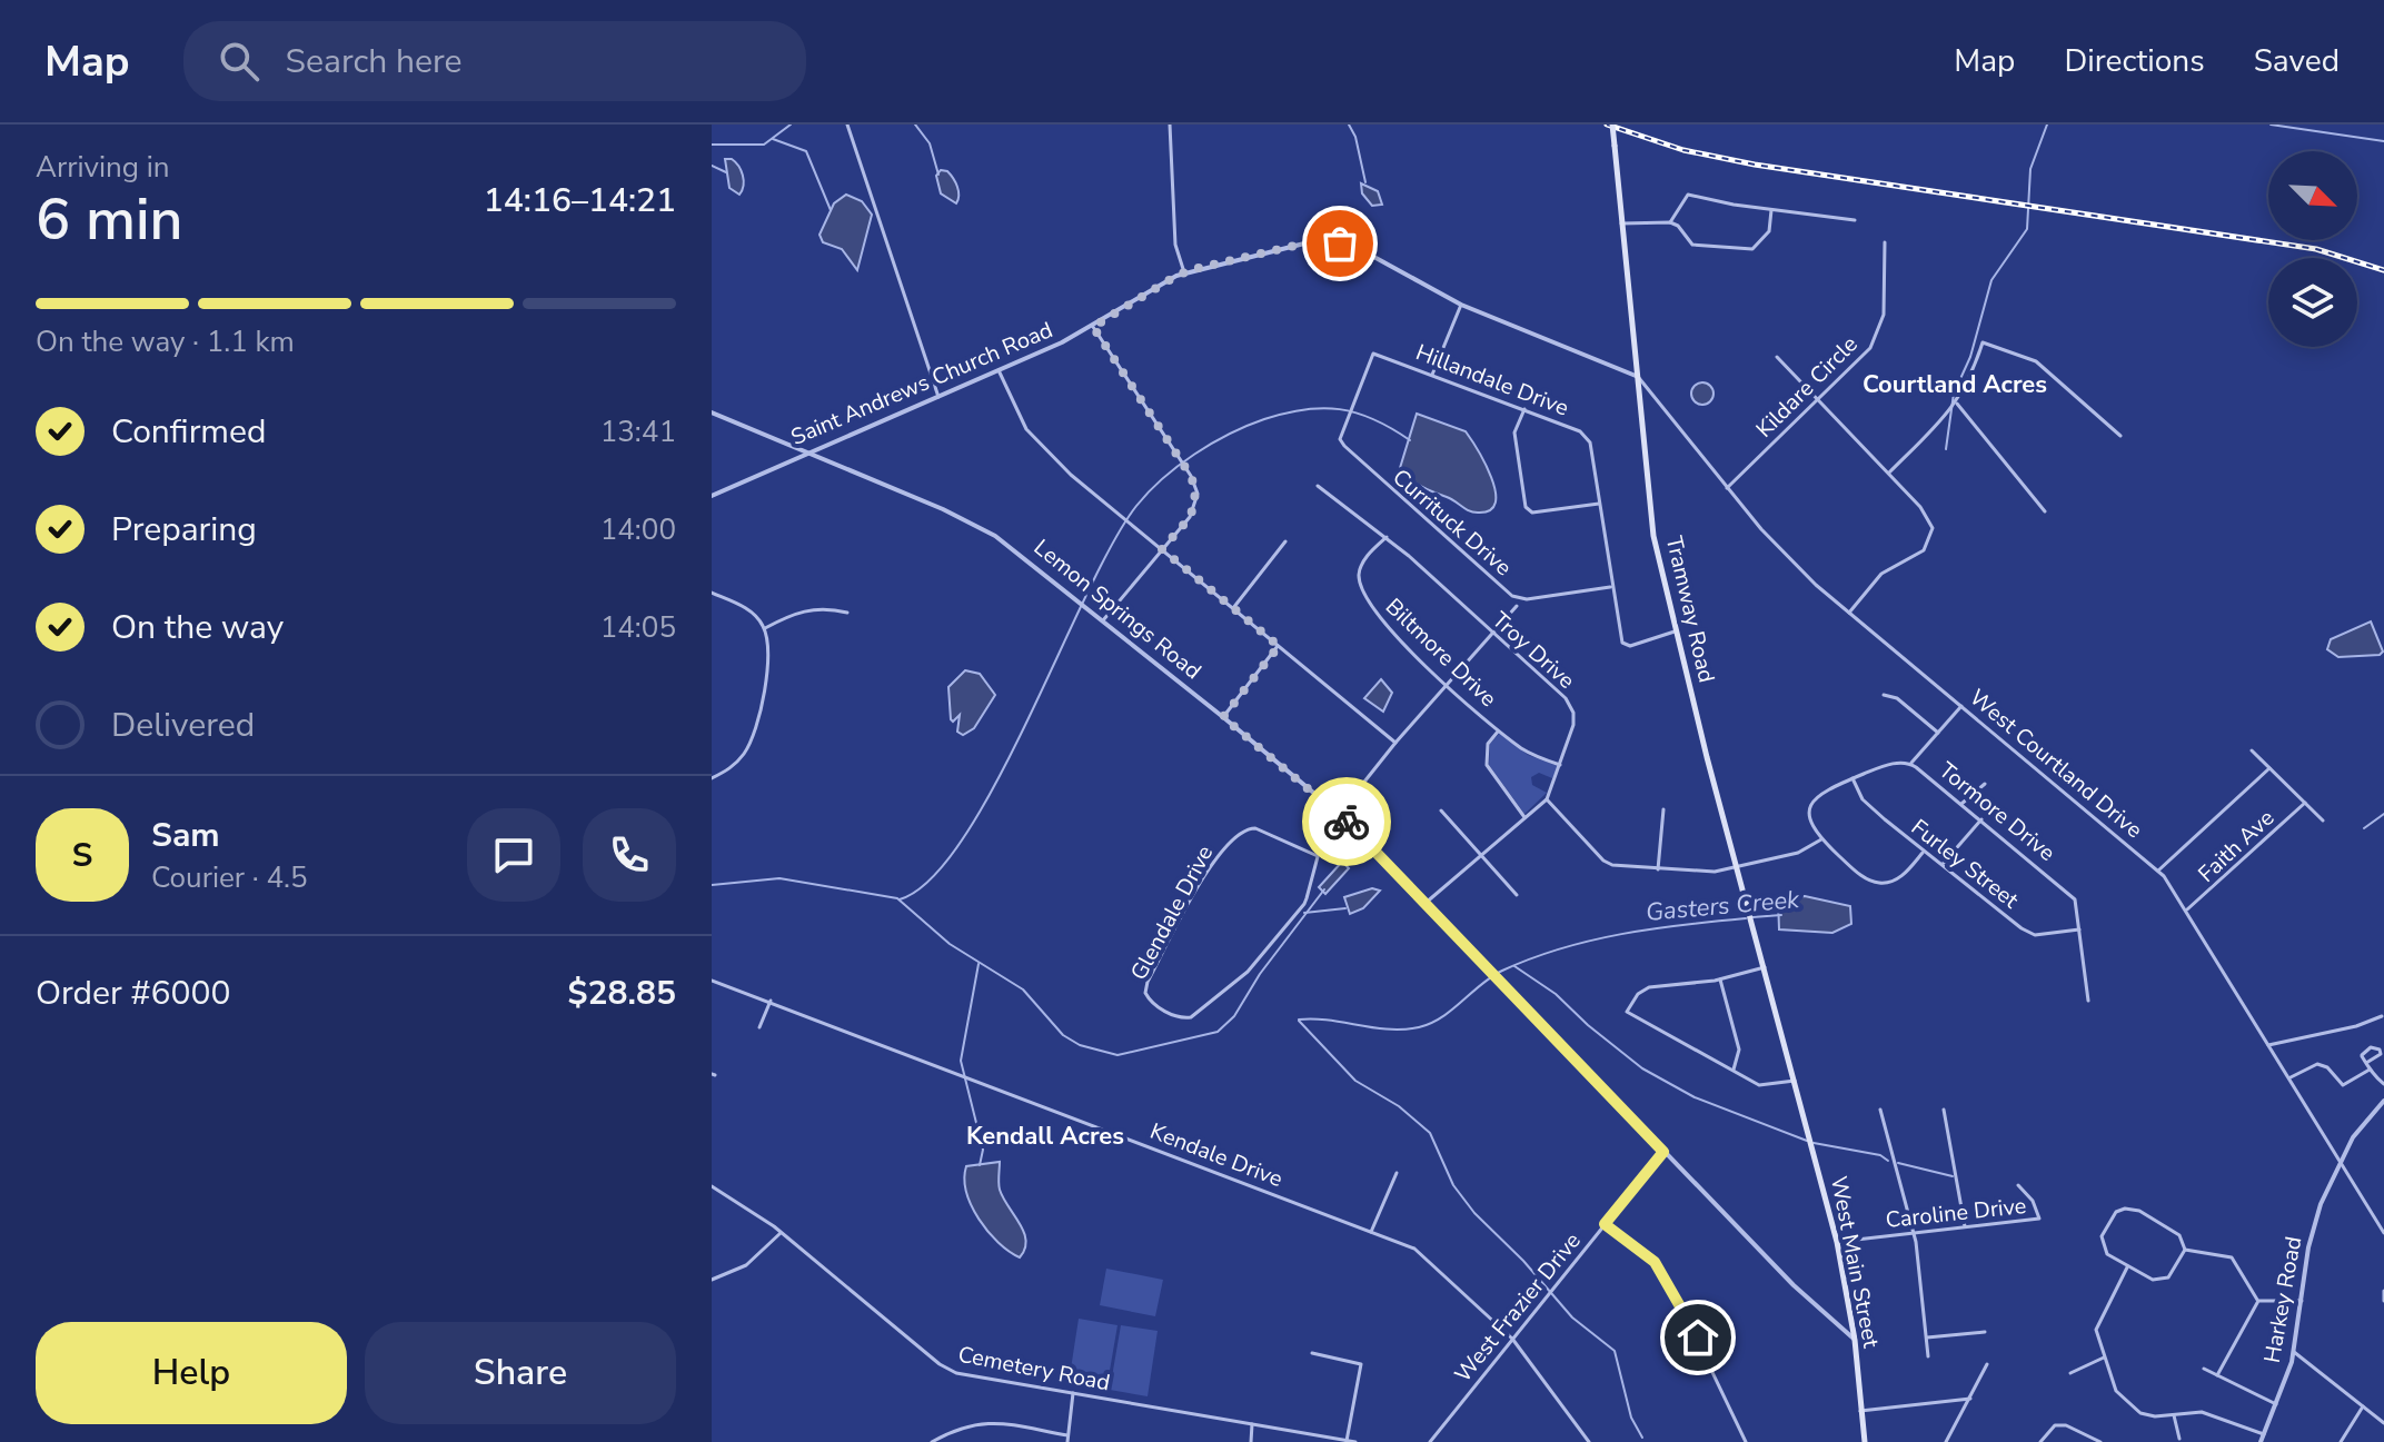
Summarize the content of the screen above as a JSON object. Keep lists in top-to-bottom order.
{
  "streets": {
    "main road": ["Tramway Road", "West Main Street"],
    "street": [
      "Hillandale Drive",
      "Saint Andrews Church Road",
      "Kildare Circle",
      "Currituck Drive",
      "Lemon Springs Road",
      "Troy Drive",
      "Biltmore Drive",
      "West Courtland Drive",
      "Tormore Drive",
      "Faith Ave",
      "Furley Street",
      "Glendale Drive",
      "Kendale Drive",
      "Caroline Drive",
      "Harkey Road",
      "West Frazier Drive",
      "Cemetery Road"
    ]
  },
  "crossings": [
    ["Hillandale Drive", "Currituck Drive"],
    ["Hillandale Drive", "Tramway Road"],
    ["Saint Andrews Church Road", "Lemon Springs Road"],
    ["Saint Andrews Church Road", "Tramway Road"],
    ["Saint Andrews Church Road", "West Courtland Drive"],
    ["Kildare Circle", "West Courtland Drive"],
    ["Lemon Springs Road", "Glendale Drive"],
    ["Lemon Springs Road", "West Main Street"],
    ["Lemon Springs Road", "West Frazier Drive"],
    ["Tramway Road", "West Courtland Drive"],
    ["Tramway Road", "West Main Street"],
    ["Troy Drive", "Biltmore Drive"],
    ["Troy Drive", "Glendale Drive"],
    ["Biltmore Drive", "Glendale Drive"],
    ["West Courtland Drive", "Faith Ave"],
    ["West Courtland Drive", "Harkey Road"],
    ["Tormore Drive", "Furley Street"],
    ["Kendale Drive", "West Frazier Drive"],
    ["Caroline Drive", "West Main Street"]
  ],
  "districts": ["Courtland Acres", "Kendall Acres"],
  "water": ["Gasters Creek"],
  "north": "bottom right",
  "page": {
    "header": "Map",
    "search": "Search here",
    "nav": ["Map", "Directions", "Saved"],
    "heading": ["6 min", "Arriving in", "14:16–14:21"],
    "panel": [
      "Sam",
      "Courier · 4.5",
      "Order #6000",
      "$28.85"
    ],
    "bar": "On the way · 1.1 km",
    "list": [
      ["Confirmed", "13:41"],
      ["Preparing", "14:00"],
      ["On the way", "14:05"],
      "Delivered"
    ],
    "round": "S",
    "buttons": ["Help", "Share"]
  }
}
